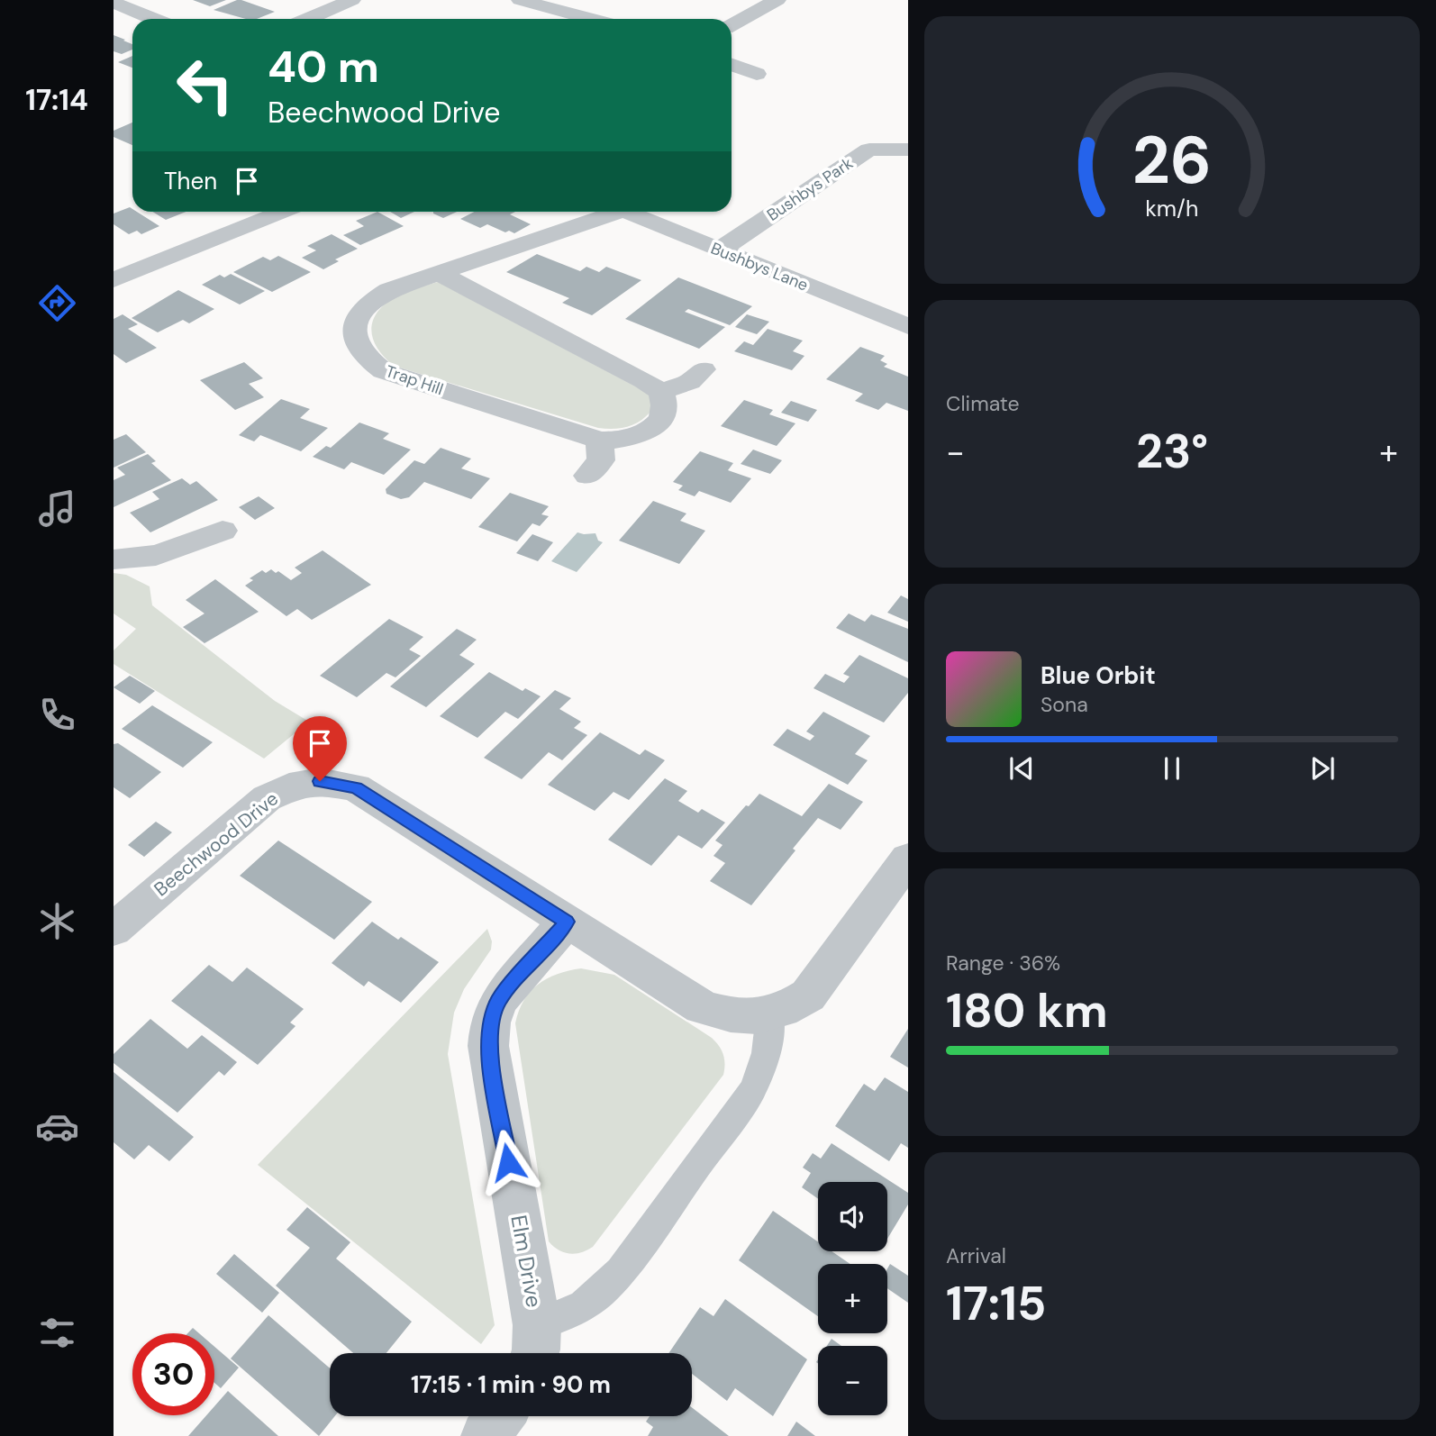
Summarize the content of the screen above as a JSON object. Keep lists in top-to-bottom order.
{
  "streets": {
    "street": [
      "Bushbys Park",
      "Bushbys Lane",
      "Trap Hill",
      "Beechwood Drive",
      "Elm Drive"
    ]
  },
  "crossings": [
    ["Bushbys Park", "Bushbys Lane"],
    ["Beechwood Drive", "Elm Drive"]
  ],
  "page": {
    "tabs": "17:14",
    "turn": ["40 m", "Beechwood Drive"],
    "then": "Then",
    "tile": [
      "Climate",
      ["Range · 36%", "180 km"],
      ["Arrival", "17:15"]
    ],
    "heat": ["−", "23°", "+"],
    "song": ["Blue Orbit", "Sona"],
    "map_buttons": ["+", "−"],
    "limit": "30",
    "trip": "17:15 · 1 min · 90 m",
    "gauge": ["26", "km/h"]
  }
}
